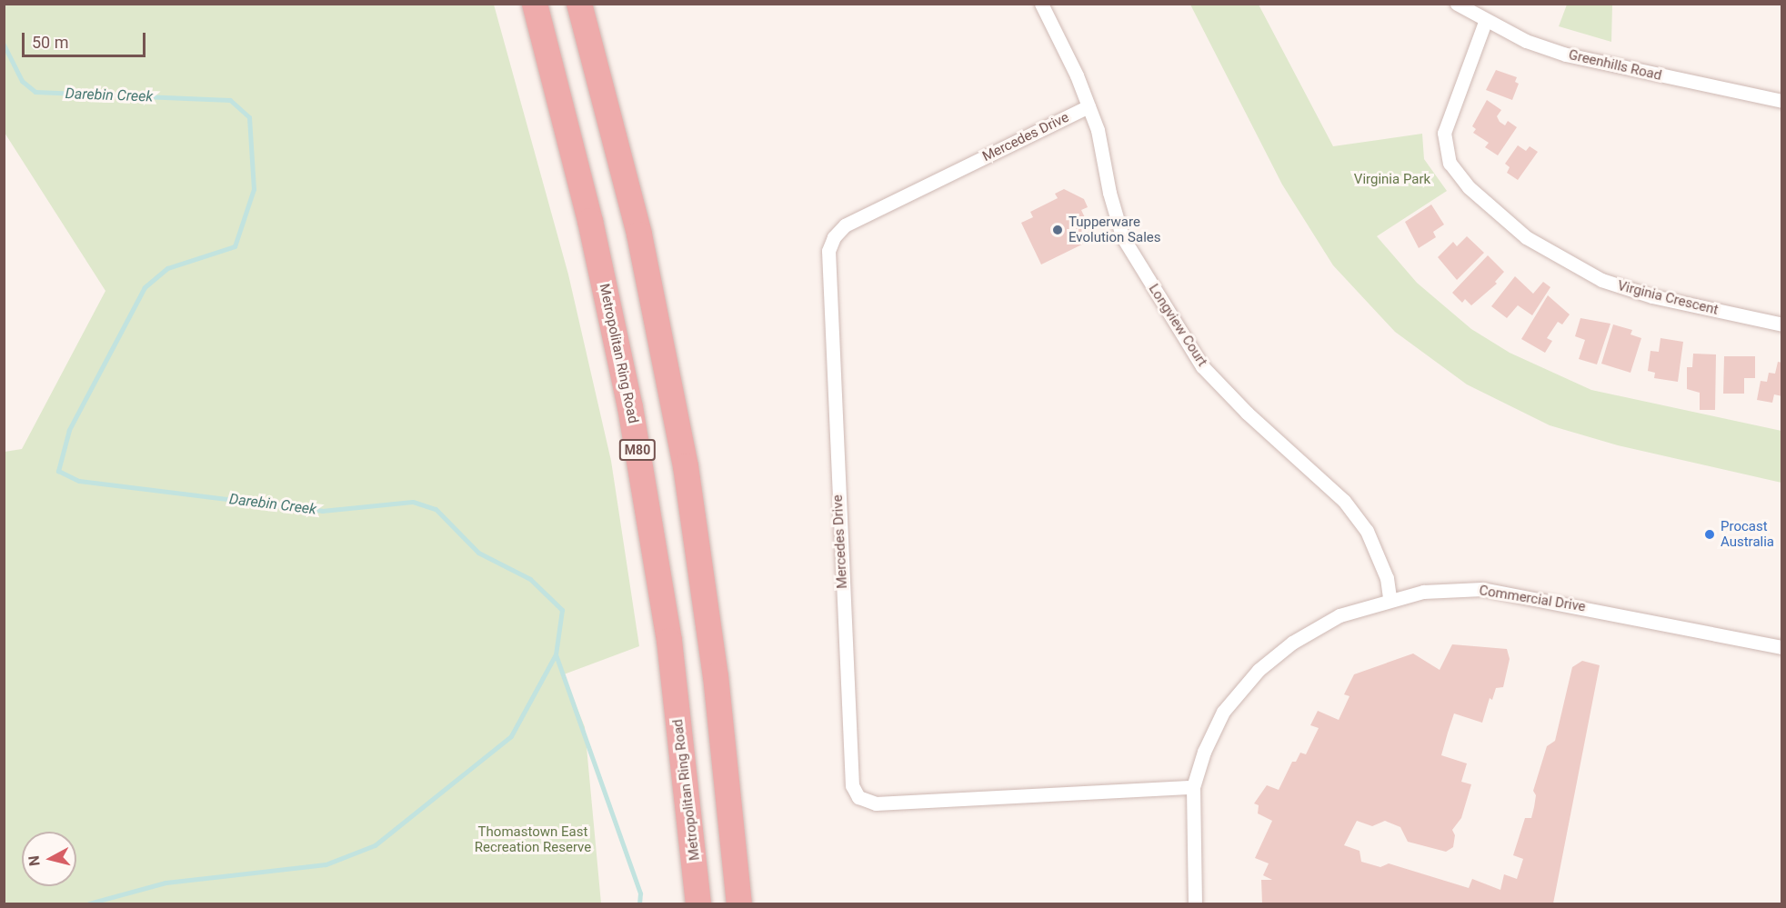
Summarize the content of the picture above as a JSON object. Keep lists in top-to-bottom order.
{
  "streets": {
    "highway": ["Metropolitan Ring Road", "M80"],
    "street": [
      "Greenhills Road",
      "Mercedes Drive",
      "Virginia Crescent",
      "Longview Court",
      "Commercial Drive"
    ]
  },
  "crossings": [
    ["Greenhills Road", "Virginia Crescent"],
    ["Mercedes Drive", "Longview Court"],
    ["Mercedes Drive", "Commercial Drive"],
    ["Longview Court", "Commercial Drive"]
  ],
  "water": ["Darebin Creek"],
  "parks": ["Virginia Park", "Thomastown East Recreation Reserve"],
  "places": ["Tupperware Evolution Sales", "Procast Australia"],
  "scale_bar": "50 m",
  "north": "left"
}
